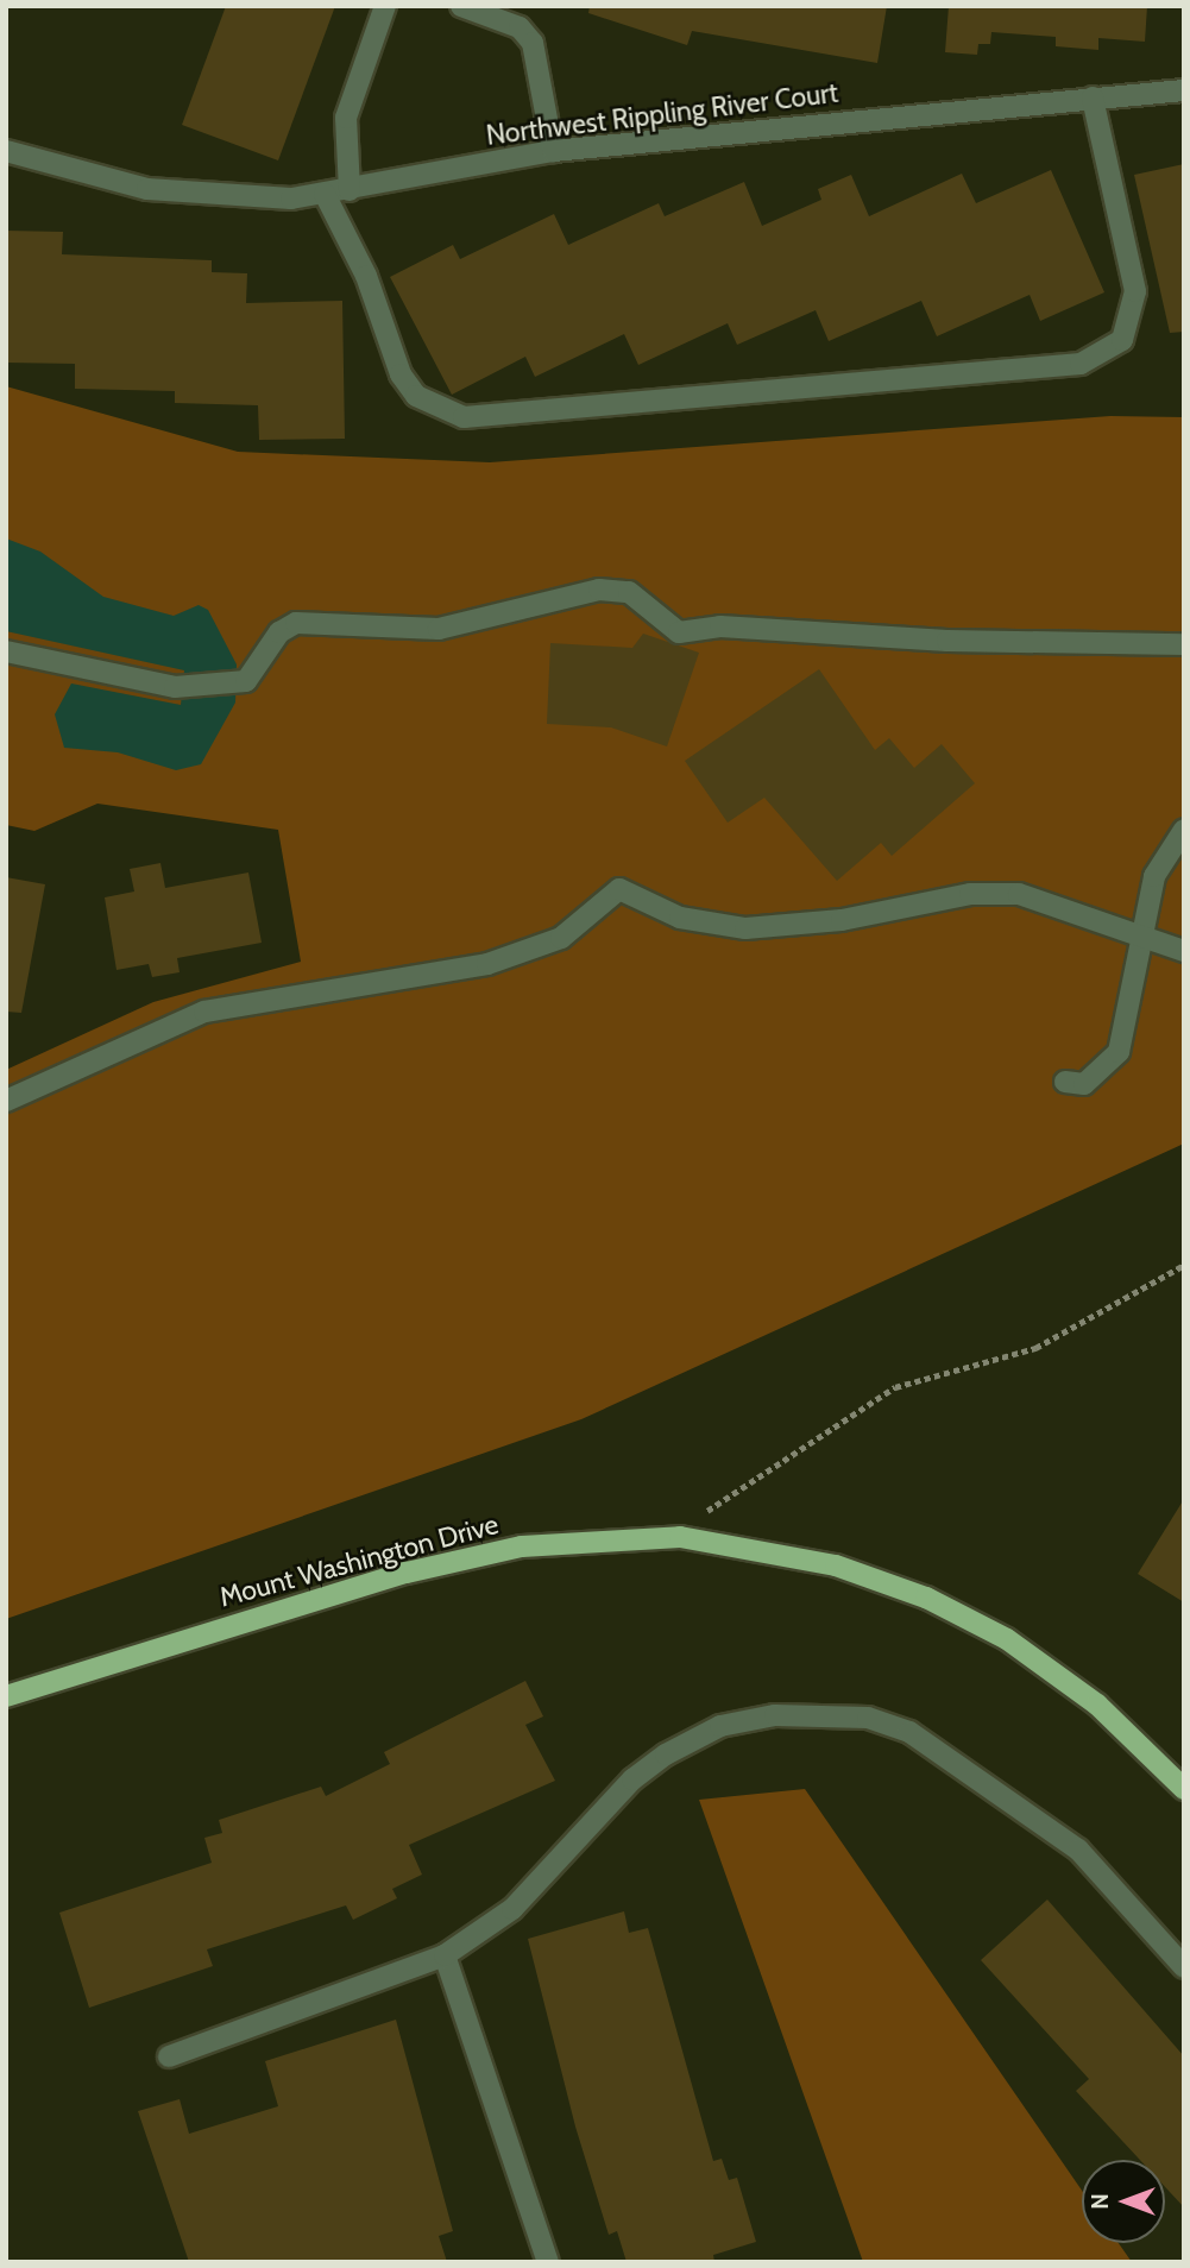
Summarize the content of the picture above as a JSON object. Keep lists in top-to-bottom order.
{
  "streets": {
    "main road": ["Mount Washington Drive"],
    "street": ["Northwest Rippling River Court"]
  },
  "north": "left"
}
